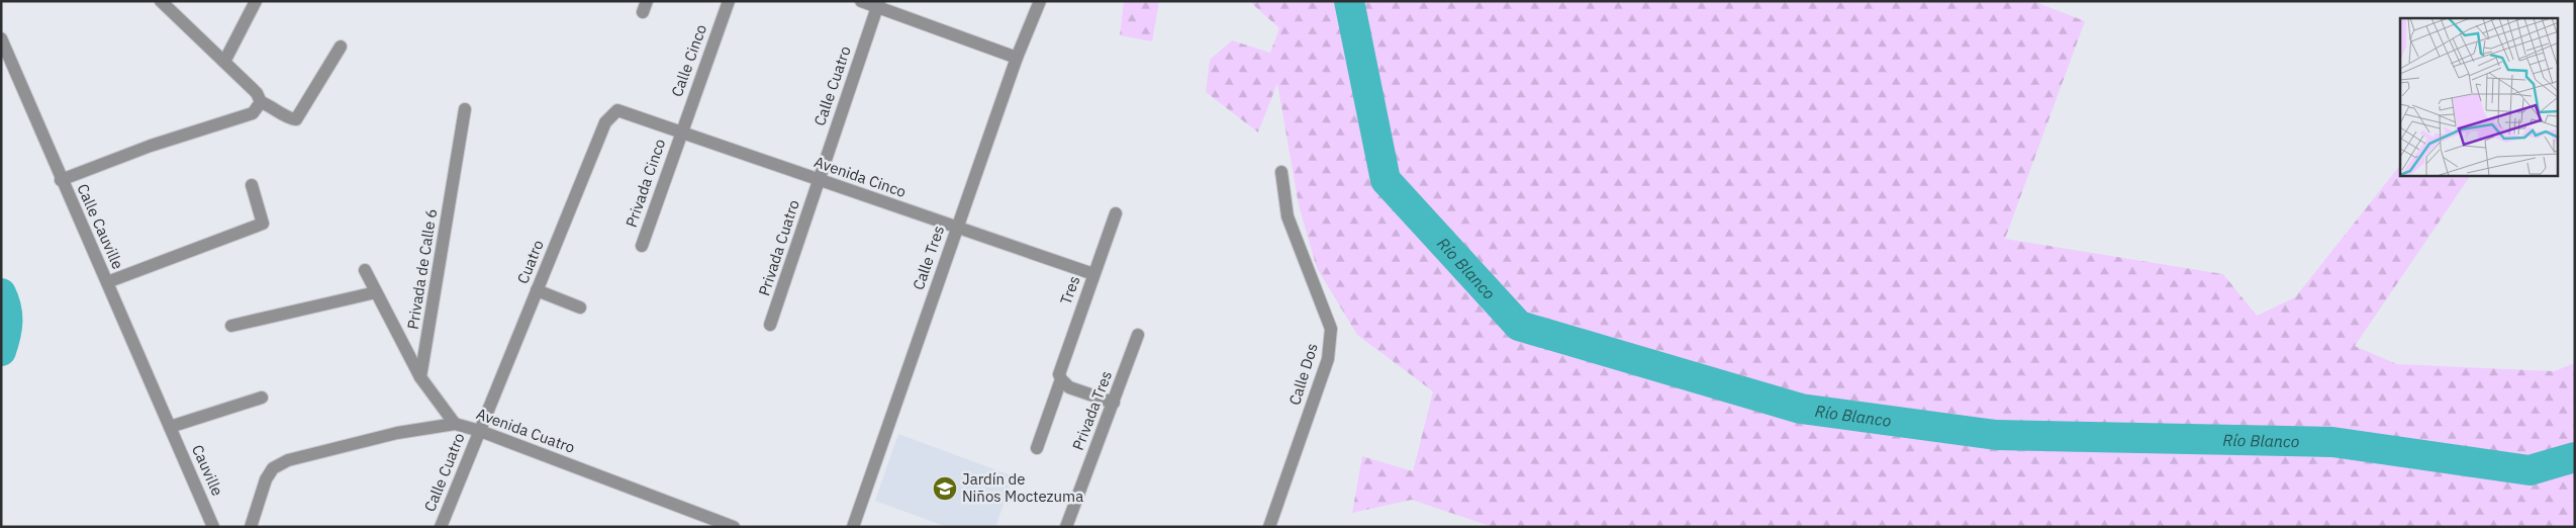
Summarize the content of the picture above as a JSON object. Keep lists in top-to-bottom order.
{
  "streets": {
    "street": [
      "Calle Cinco",
      "Calle Cuatro",
      "Avenida Cinco",
      "Privada Cinco",
      "Calle Cauville",
      "Privada Cuatro",
      "Calle Tres",
      "Cuatro",
      "Privada de Calle 6",
      "Tres",
      "Calle Dos",
      "Privada Tres",
      "Avenida Cuatro",
      "Cauville"
    ]
  },
  "crossings": [
    ["Calle Cinco", "Avenida Cinco"],
    ["Calle Cinco", "Privada Cinco"],
    ["Calle Cuatro", "Avenida Cinco"],
    ["Calle Cuatro", "Privada Cuatro"],
    ["Calle Cuatro", "Cuatro"],
    ["Calle Cuatro", "Avenida Cuatro"],
    ["Avenida Cinco", "Privada Cinco"],
    ["Avenida Cinco", "Privada Cuatro"],
    ["Avenida Cinco", "Calle Tres"],
    ["Avenida Cinco", "Cuatro"],
    ["Avenida Cinco", "Tres"],
    ["Calle Cauville", "Cauville"],
    ["Cuatro", "Avenida Cuatro"]
  ],
  "water": ["Río Blanco"],
  "places": {
    "school or university": ["Jardín de Niños Moctezuma"]
  }
}
